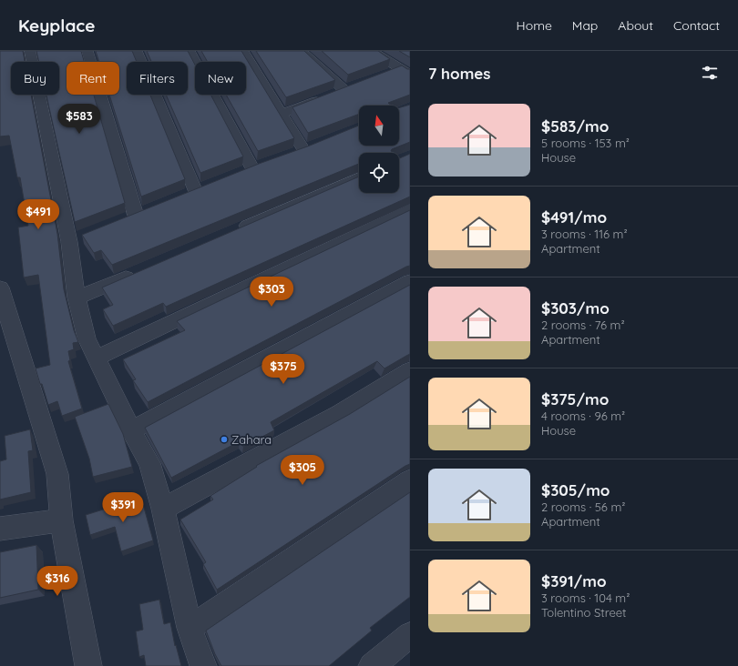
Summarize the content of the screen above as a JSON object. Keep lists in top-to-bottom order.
{
  "places": ["Zahara"],
  "north": "top",
  "page": {
    "header": "Keyplace",
    "nav": [
      "Home",
      "Map",
      "About",
      "Contact"
    ],
    "heading": "7 homes",
    "chip": [
      "Buy",
      "Rent",
      "Filters",
      "New"
    ],
    "list": [
      {
        "name": "$583/mo",
        "note": "5 rooms · 153 m² · House"
      },
      {
        "name": "$491/mo",
        "note": "3 rooms · 116 m² · Apartment"
      },
      {
        "name": "$303/mo",
        "note": "2 rooms · 76 m² · Apartment"
      },
      {
        "name": "$375/mo",
        "note": "4 rooms · 96 m² · House"
      },
      {
        "name": "$305/mo",
        "note": "2 rooms · 56 m² · Apartment"
      },
      {
        "name": "$391/mo",
        "note": "3 rooms · 104 m² · Tolentino Street"
      }
    ],
    "price": [
      "$583",
      "$491",
      "$303",
      "$375",
      "$305",
      "$391",
      "$316"
    ]
  }
}
